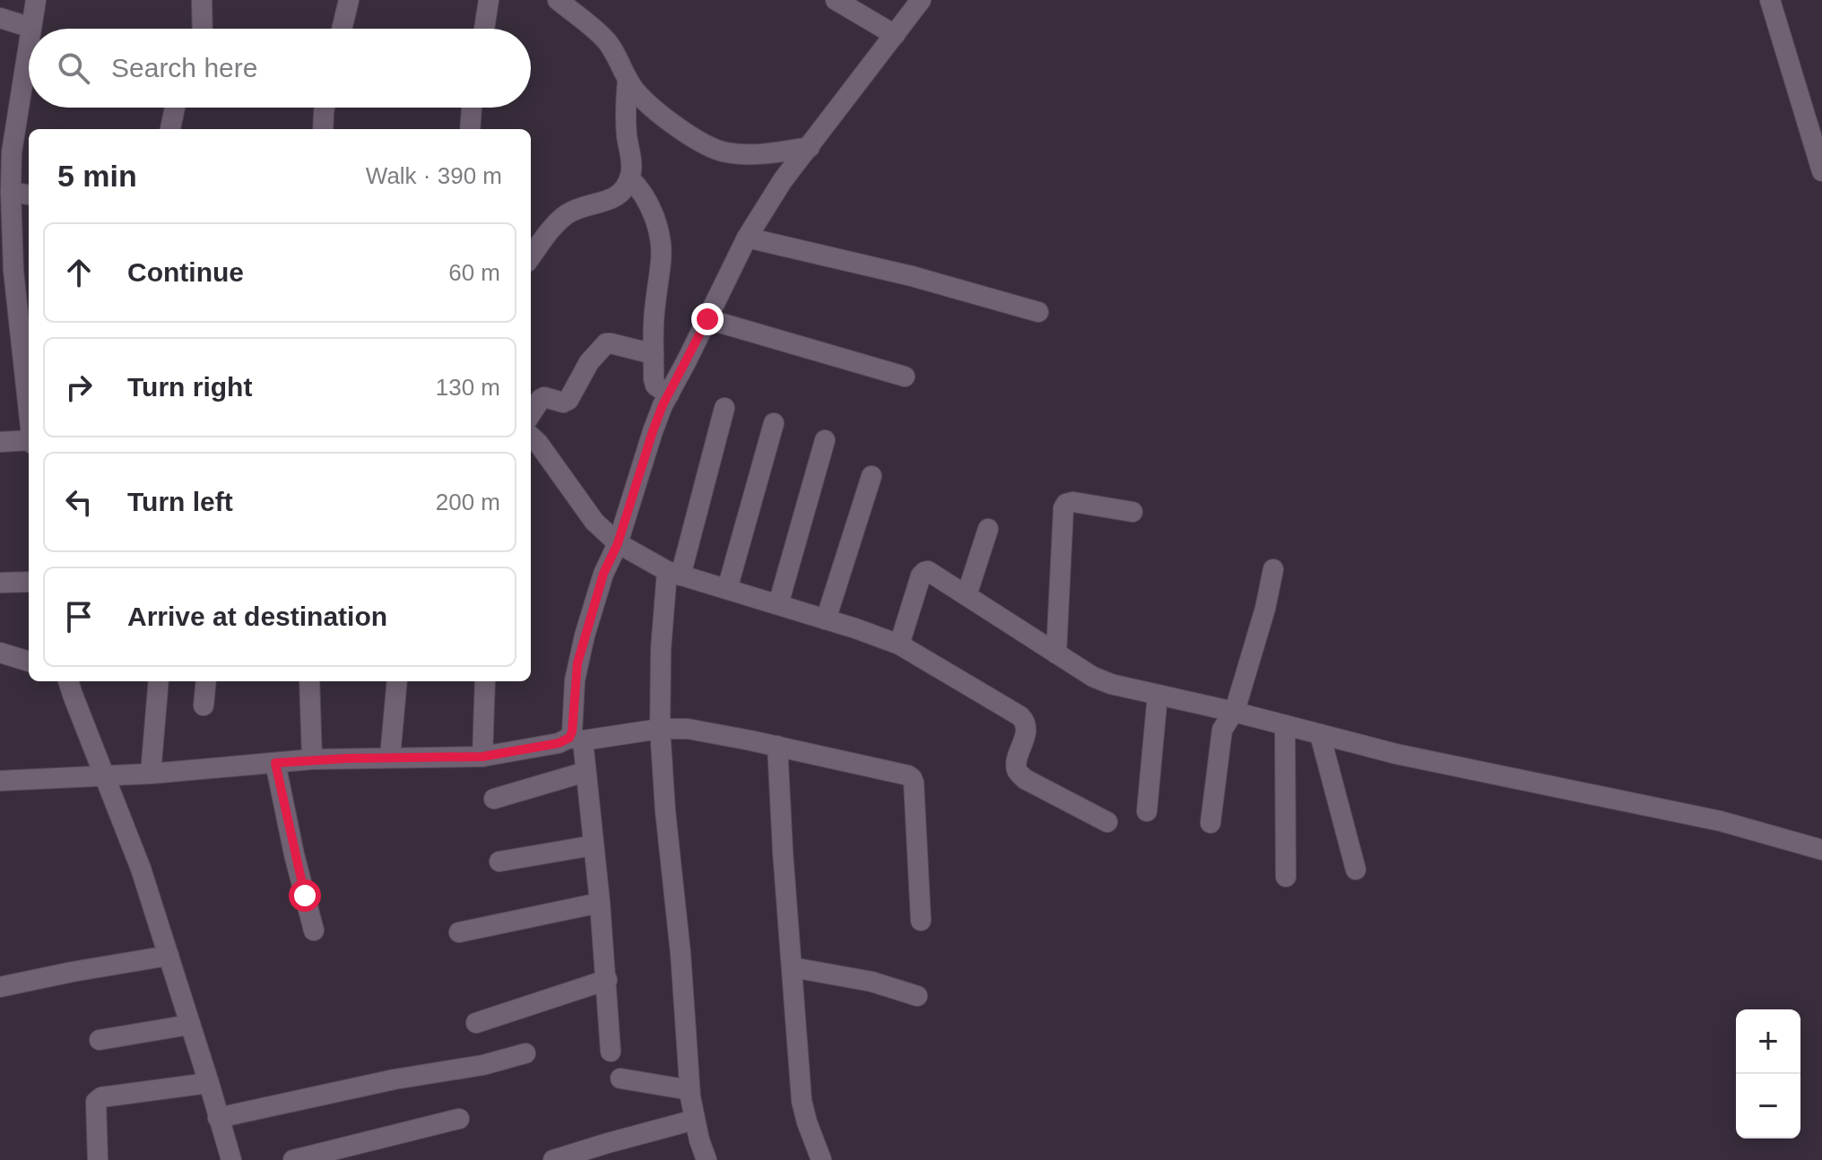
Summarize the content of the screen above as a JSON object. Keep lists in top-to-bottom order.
{
  "page": {
    "search": "Search here",
    "heading": ["5 min", "Walk · 390 m"],
    "list": [
      ["Continue", "60 m"],
      ["Turn right", "130 m"],
      ["Turn left", "200 m"],
      "Arrive at destination"
    ],
    "map_buttons": ["+", "−"]
  }
}
